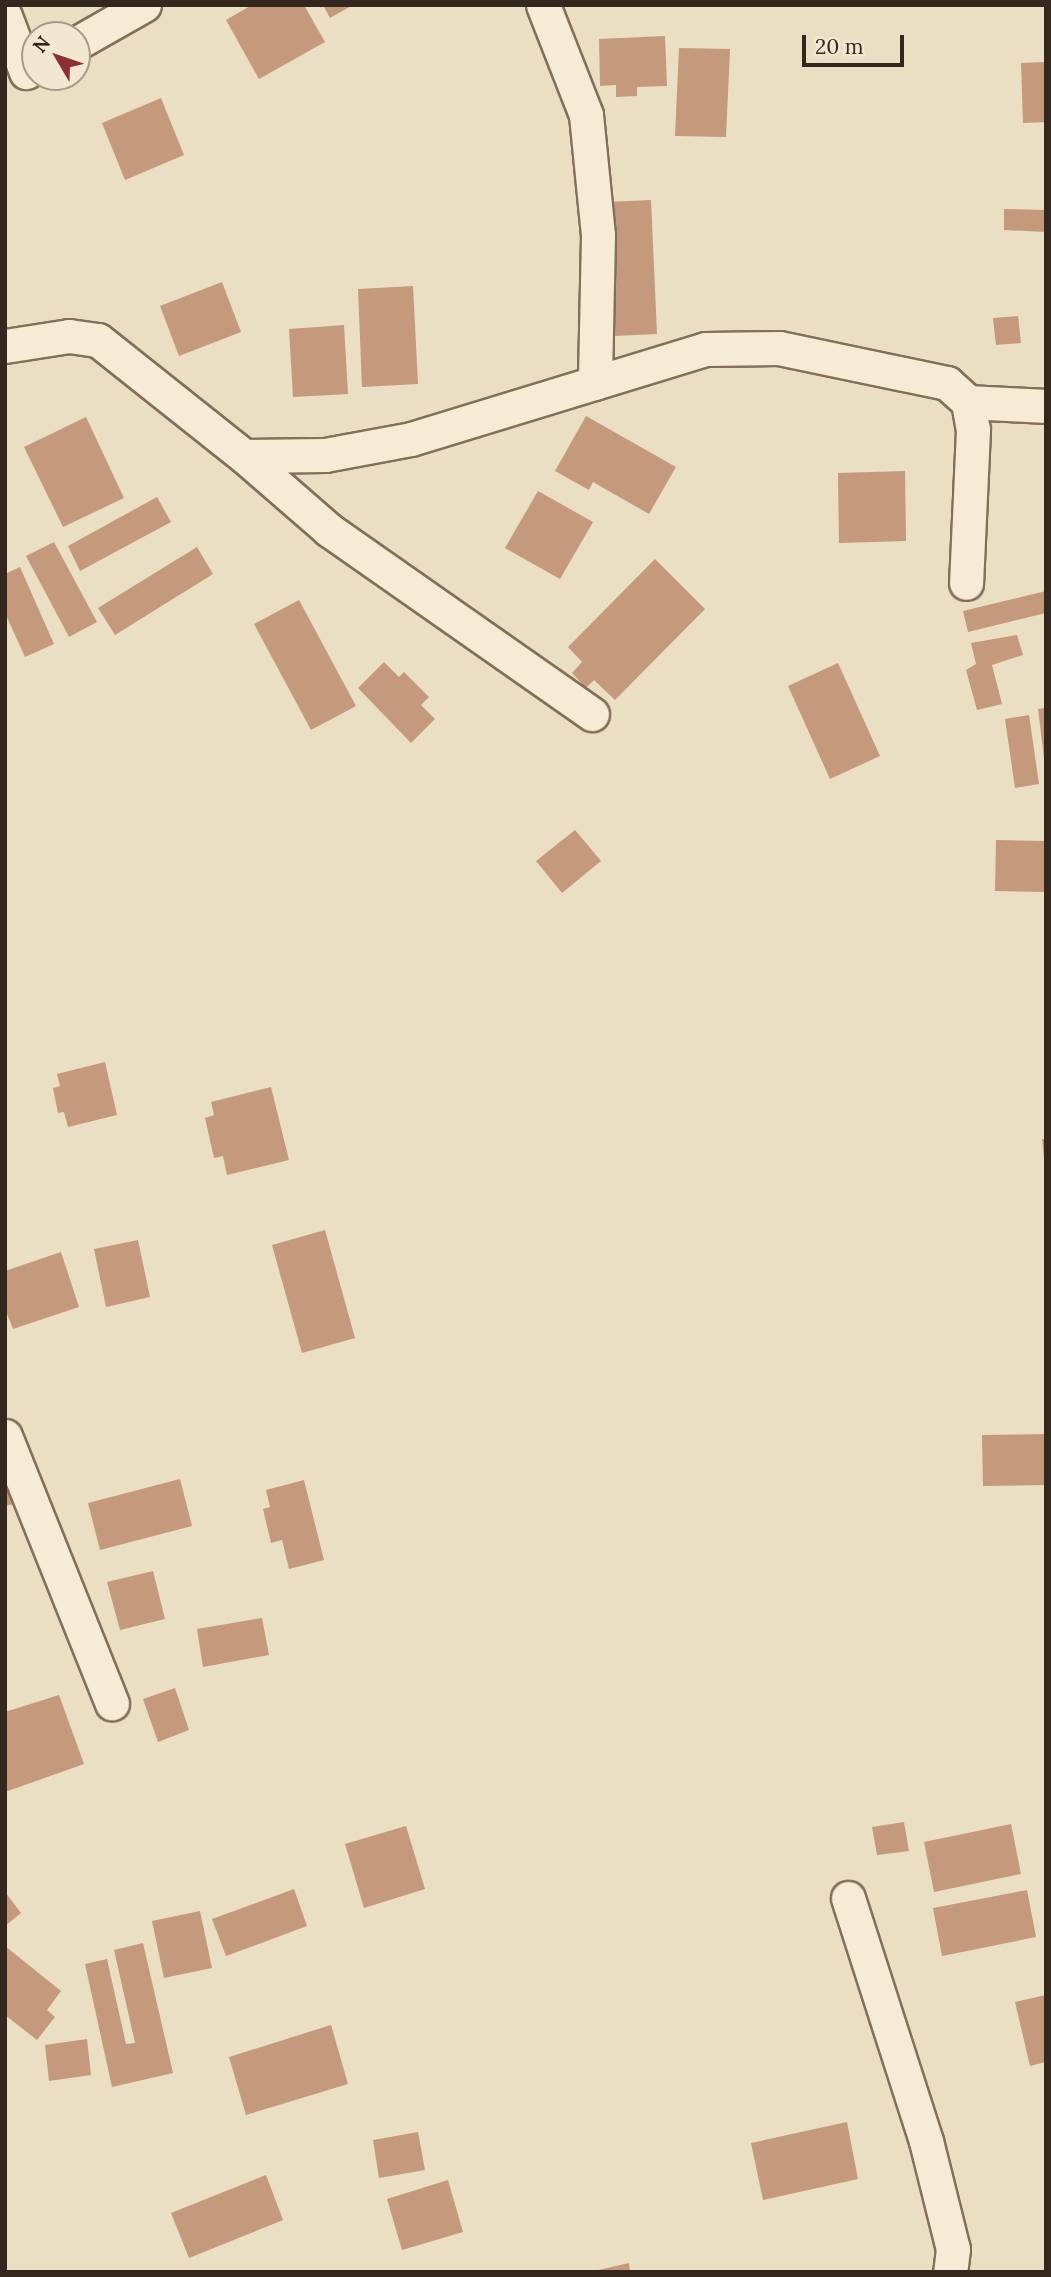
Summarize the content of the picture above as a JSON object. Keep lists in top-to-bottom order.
{
  "scale_bar": "20 m",
  "north": "top left"
}
